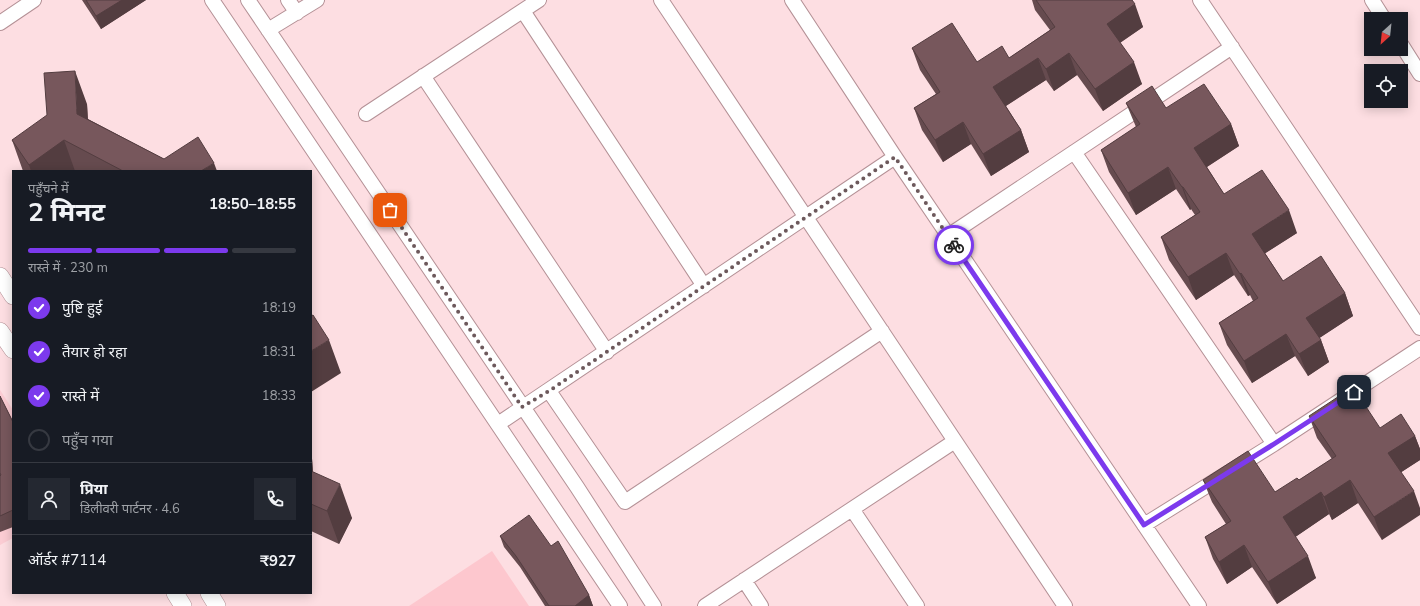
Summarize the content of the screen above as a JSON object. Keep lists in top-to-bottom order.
{
  "north": "bottom left",
  "page": {
    "heading": ["2 मिनट", "पहुँचने में", "18:50–18:55"],
    "panel": [
      "प्रिया",
      "डिलीवरी पार्टनर · 4.6",
      "ऑर्डर #7114",
      "₹927"
    ],
    "bar": "रास्ते में · 230 m",
    "list": [
      ["पुष्टि हुई", "18:19"],
      ["तैयार हो रहा", "18:31"],
      ["रास्ते में", "18:33"],
      "पहुँच गया"
    ]
  }
}
